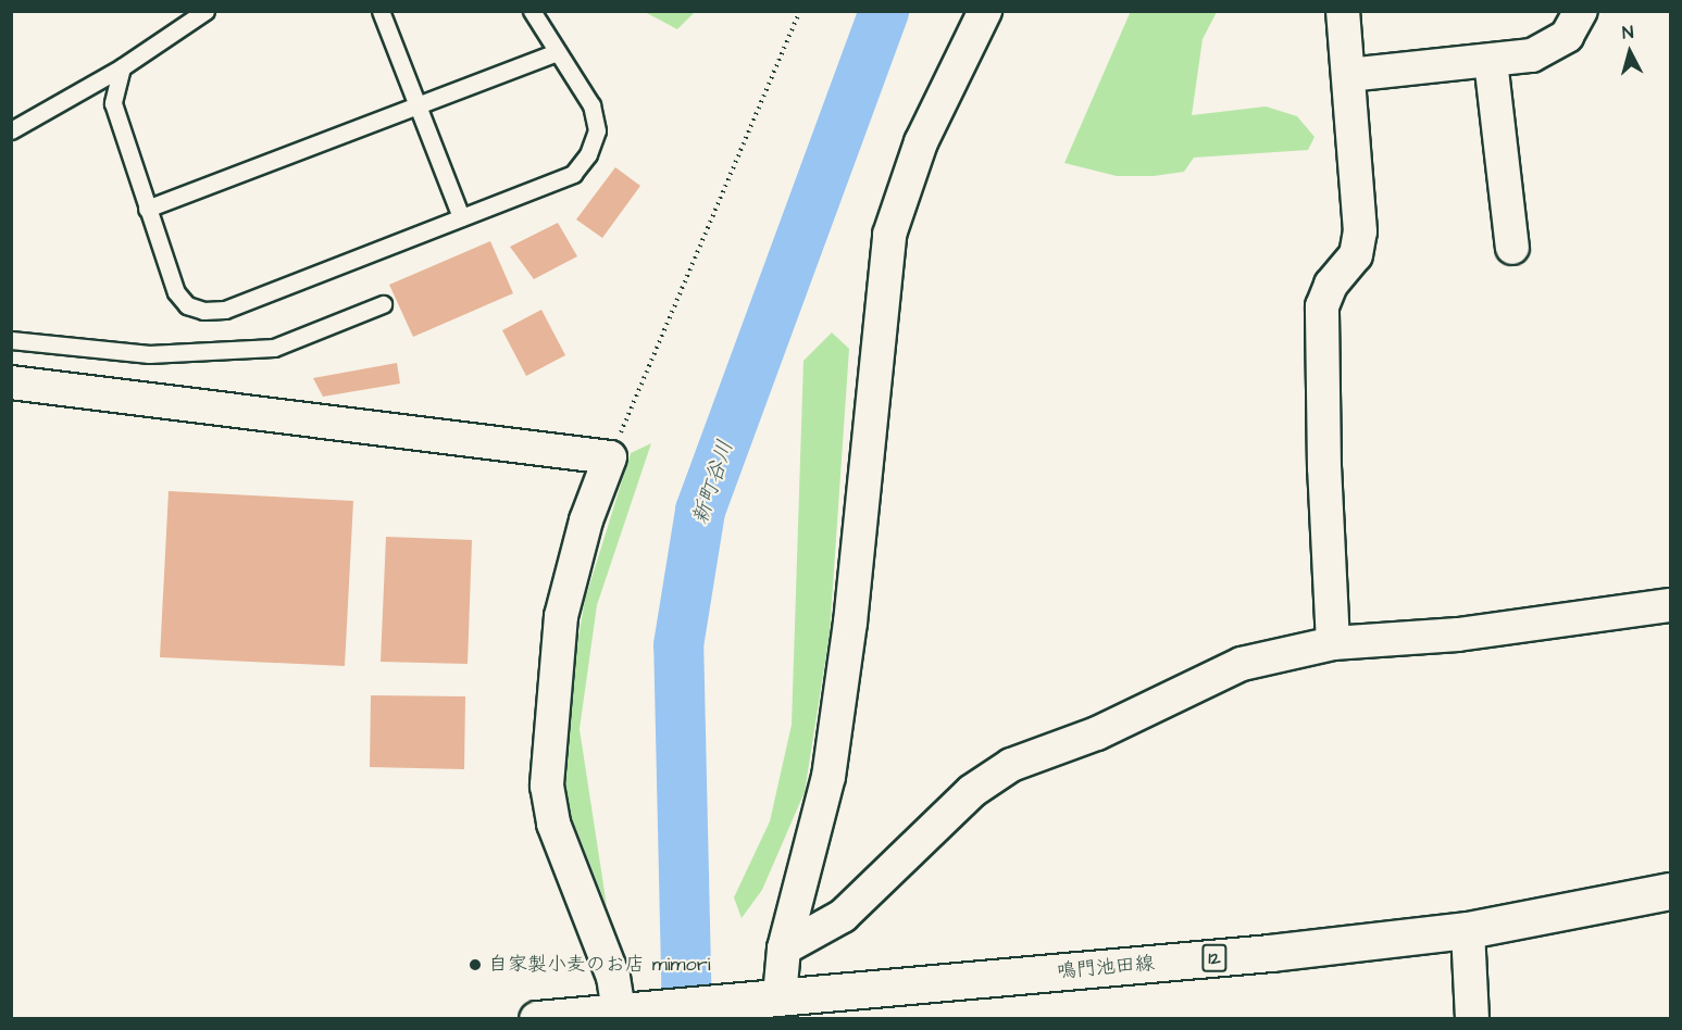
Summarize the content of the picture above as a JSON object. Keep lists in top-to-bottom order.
{
  "streets": {
    "main road": ["12", "鳴門池田線"]
  },
  "water": ["新町谷川"],
  "places": ["自家製小麦のお店 mimori"],
  "north": "top"
}
